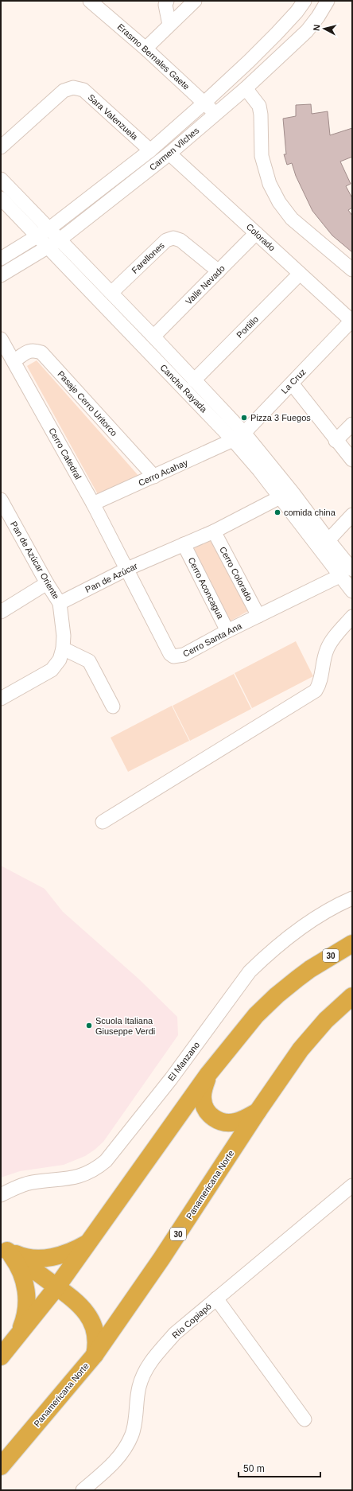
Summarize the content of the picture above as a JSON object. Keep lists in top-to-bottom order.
{
  "streets": {
    "highway": ["30", "Panamericana Norte"],
    "street": [
      "Erasmo Bernales Gaete",
      "Sara Valenzuela",
      "Carmen Vilches",
      "Colorado",
      "Farellones",
      "Valle Nevado",
      "Portillo",
      "La Cruz",
      "Cancha Rayada",
      "Pasaje Cerro Uritorco",
      "Cerro Catedral",
      "Cerro Acahay",
      "Pan de Azúcar Oriente",
      "Cerro Colorado",
      "Pan de Azúcar",
      "Cerro Aconcagua",
      "Cerro Santa Ana",
      "El Manzano",
      "Río Copiapó"
    ]
  },
  "crossings": [
    ["Erasmo Bernales Gaete", "Carmen Vilches"],
    ["Sara Valenzuela", "Carmen Vilches"],
    ["Carmen Vilches", "Colorado"],
    ["Carmen Vilches", "Cancha Rayada"],
    ["Colorado", "Valle Nevado"],
    ["Colorado", "Portillo"],
    ["Colorado", "La Cruz"],
    ["Farellones", "Valle Nevado"],
    ["Farellones", "Cancha Rayada"],
    ["Valle Nevado", "Cancha Rayada"],
    ["Portillo", "Cancha Rayada"],
    ["La Cruz", "Cancha Rayada"],
    ["La Cruz", "Cerro Acahay"],
    ["Cancha Rayada", "Cerro Acahay"],
    ["Cancha Rayada", "Pan de Azúcar"],
    ["Cancha Rayada", "Cerro Santa Ana"],
    ["Pasaje Cerro Uritorco", "Cerro Catedral"],
    ["Pasaje Cerro Uritorco", "Cerro Acahay"],
    ["Cerro Catedral", "Cerro Acahay"],
    ["Cerro Catedral", "Pan de Azúcar"],
    ["Cerro Catedral", "Cerro Santa Ana"],
    ["Pan de Azúcar Oriente", "Pan de Azúcar"],
    ["Cerro Colorado", "Pan de Azúcar"],
    ["Cerro Colorado", "Cerro Santa Ana"],
    ["Pan de Azúcar", "Cerro Aconcagua"],
    ["Pan de Azúcar", "Cerro Santa Ana"],
    ["Cerro Aconcagua", "Cerro Santa Ana"]
  ],
  "places": ["Pizza 3 Fuegos", "comida china", "Scuola Italiana Giuseppe Verdi"],
  "scale_bar": "50 m",
  "north": "left"
}
